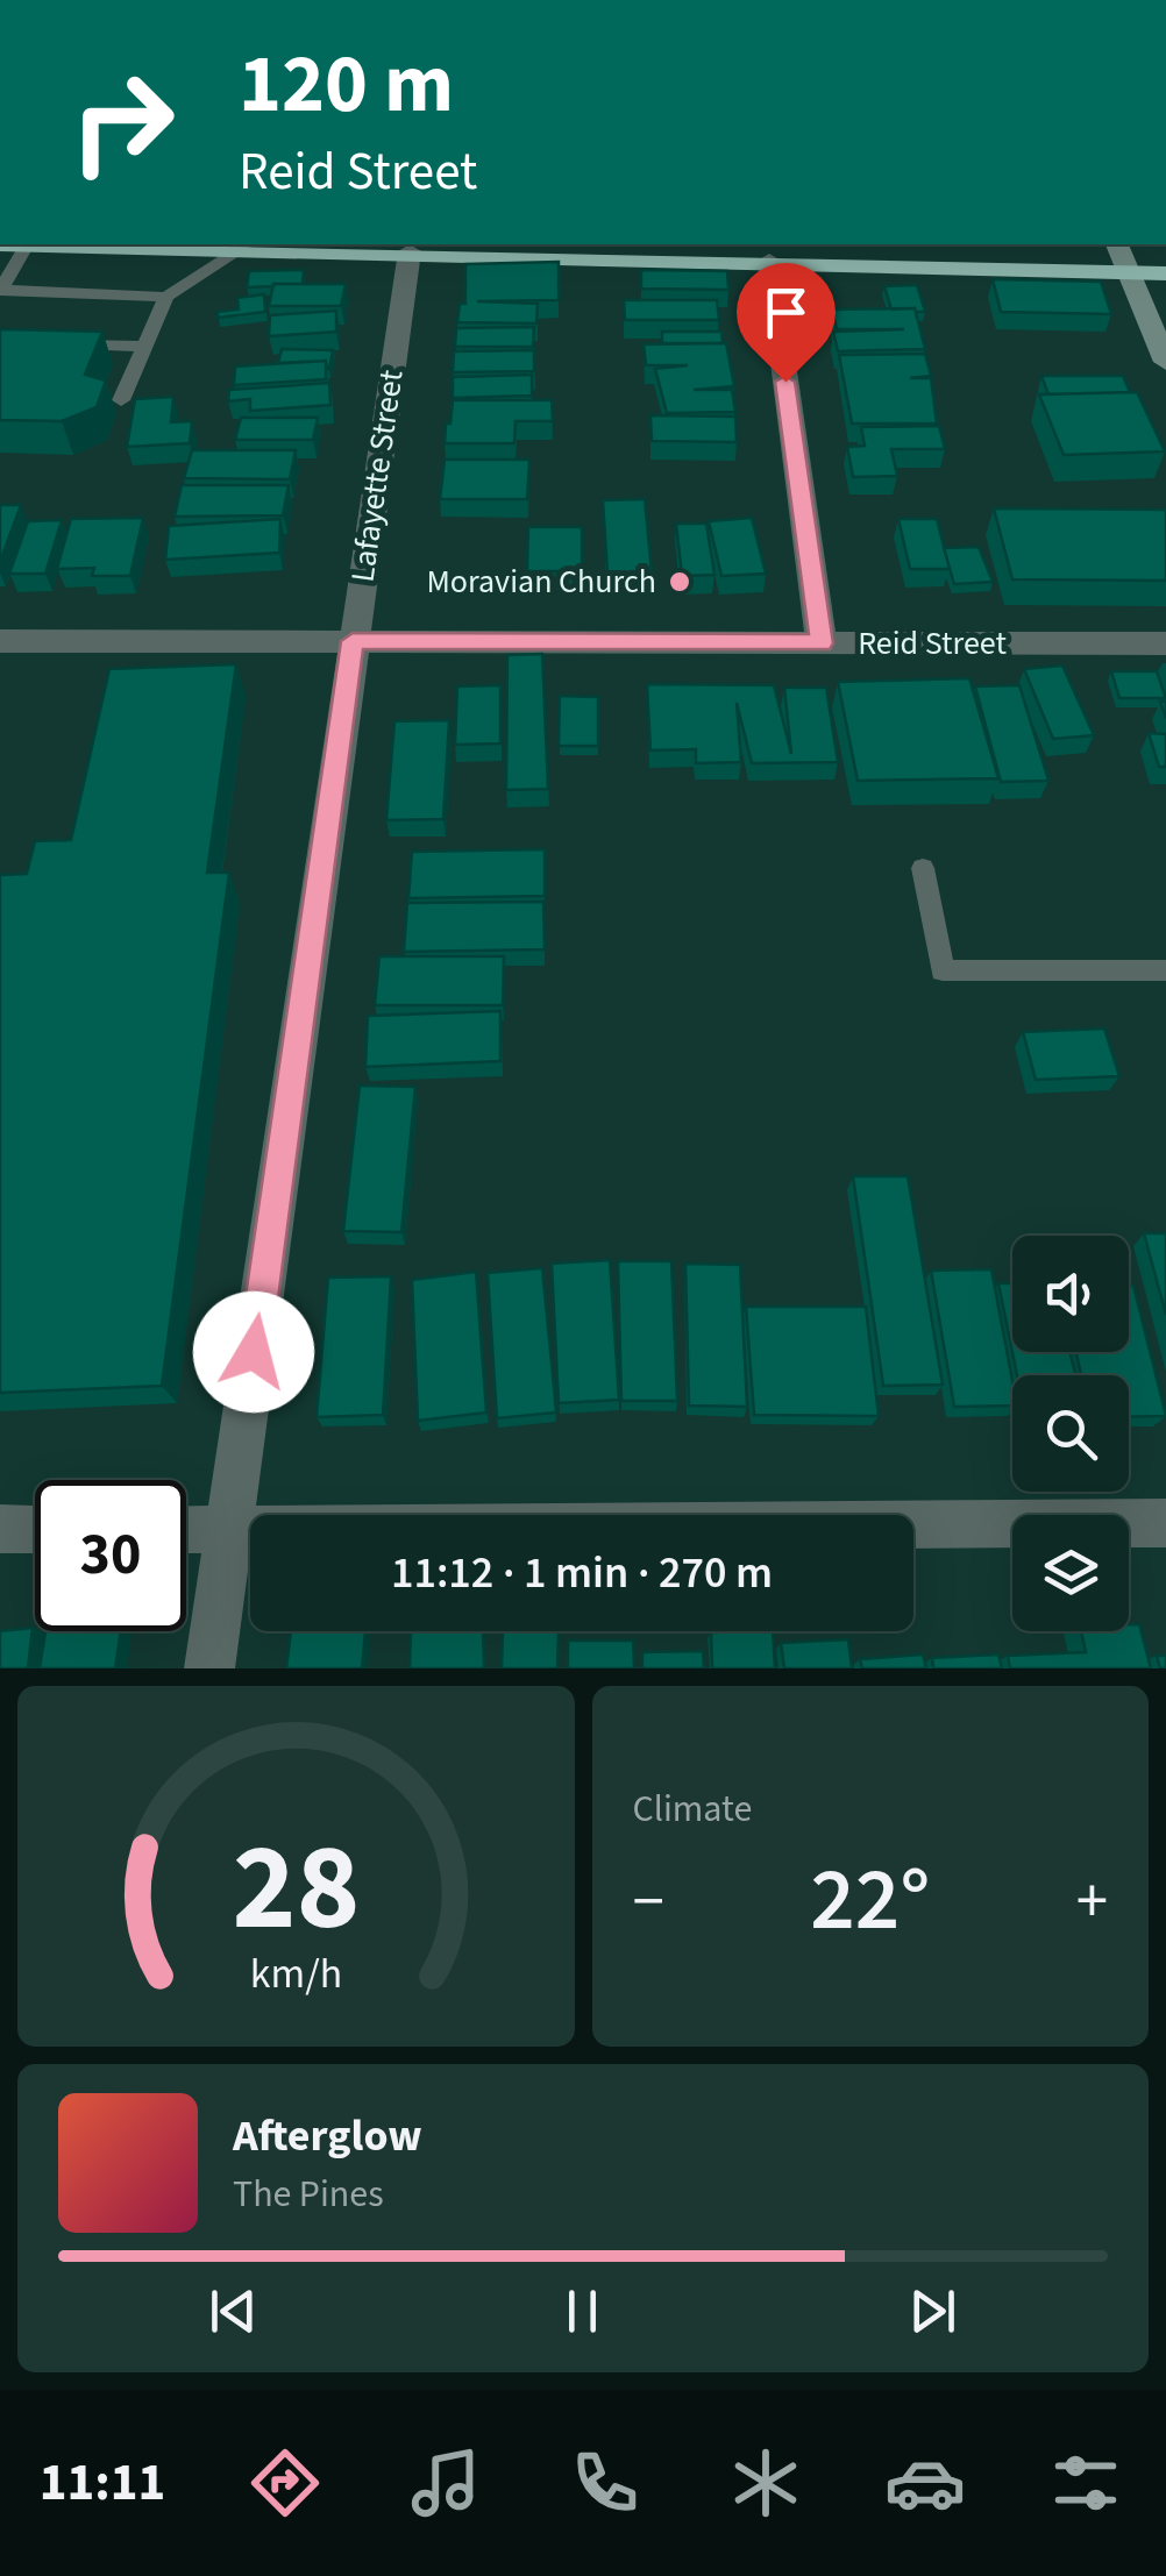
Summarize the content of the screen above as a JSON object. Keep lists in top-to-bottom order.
{
  "streets": {
    "street": ["Lafayette Street", "Reid Street"]
  },
  "crossings": [
    ["Lafayette Street", "Reid Street"]
  ],
  "places": ["Moravian Church"],
  "page": {
    "turn": ["120 m", "Reid Street"],
    "limit": "30",
    "trip": "11:12 · 1 min · 270 m",
    "tile": "Climate",
    "heat": ["−", "22°", "+"],
    "song": ["Afterglow", "The Pines"],
    "tabs": "11:11",
    "gauge": ["28", "km/h"]
  }
}
